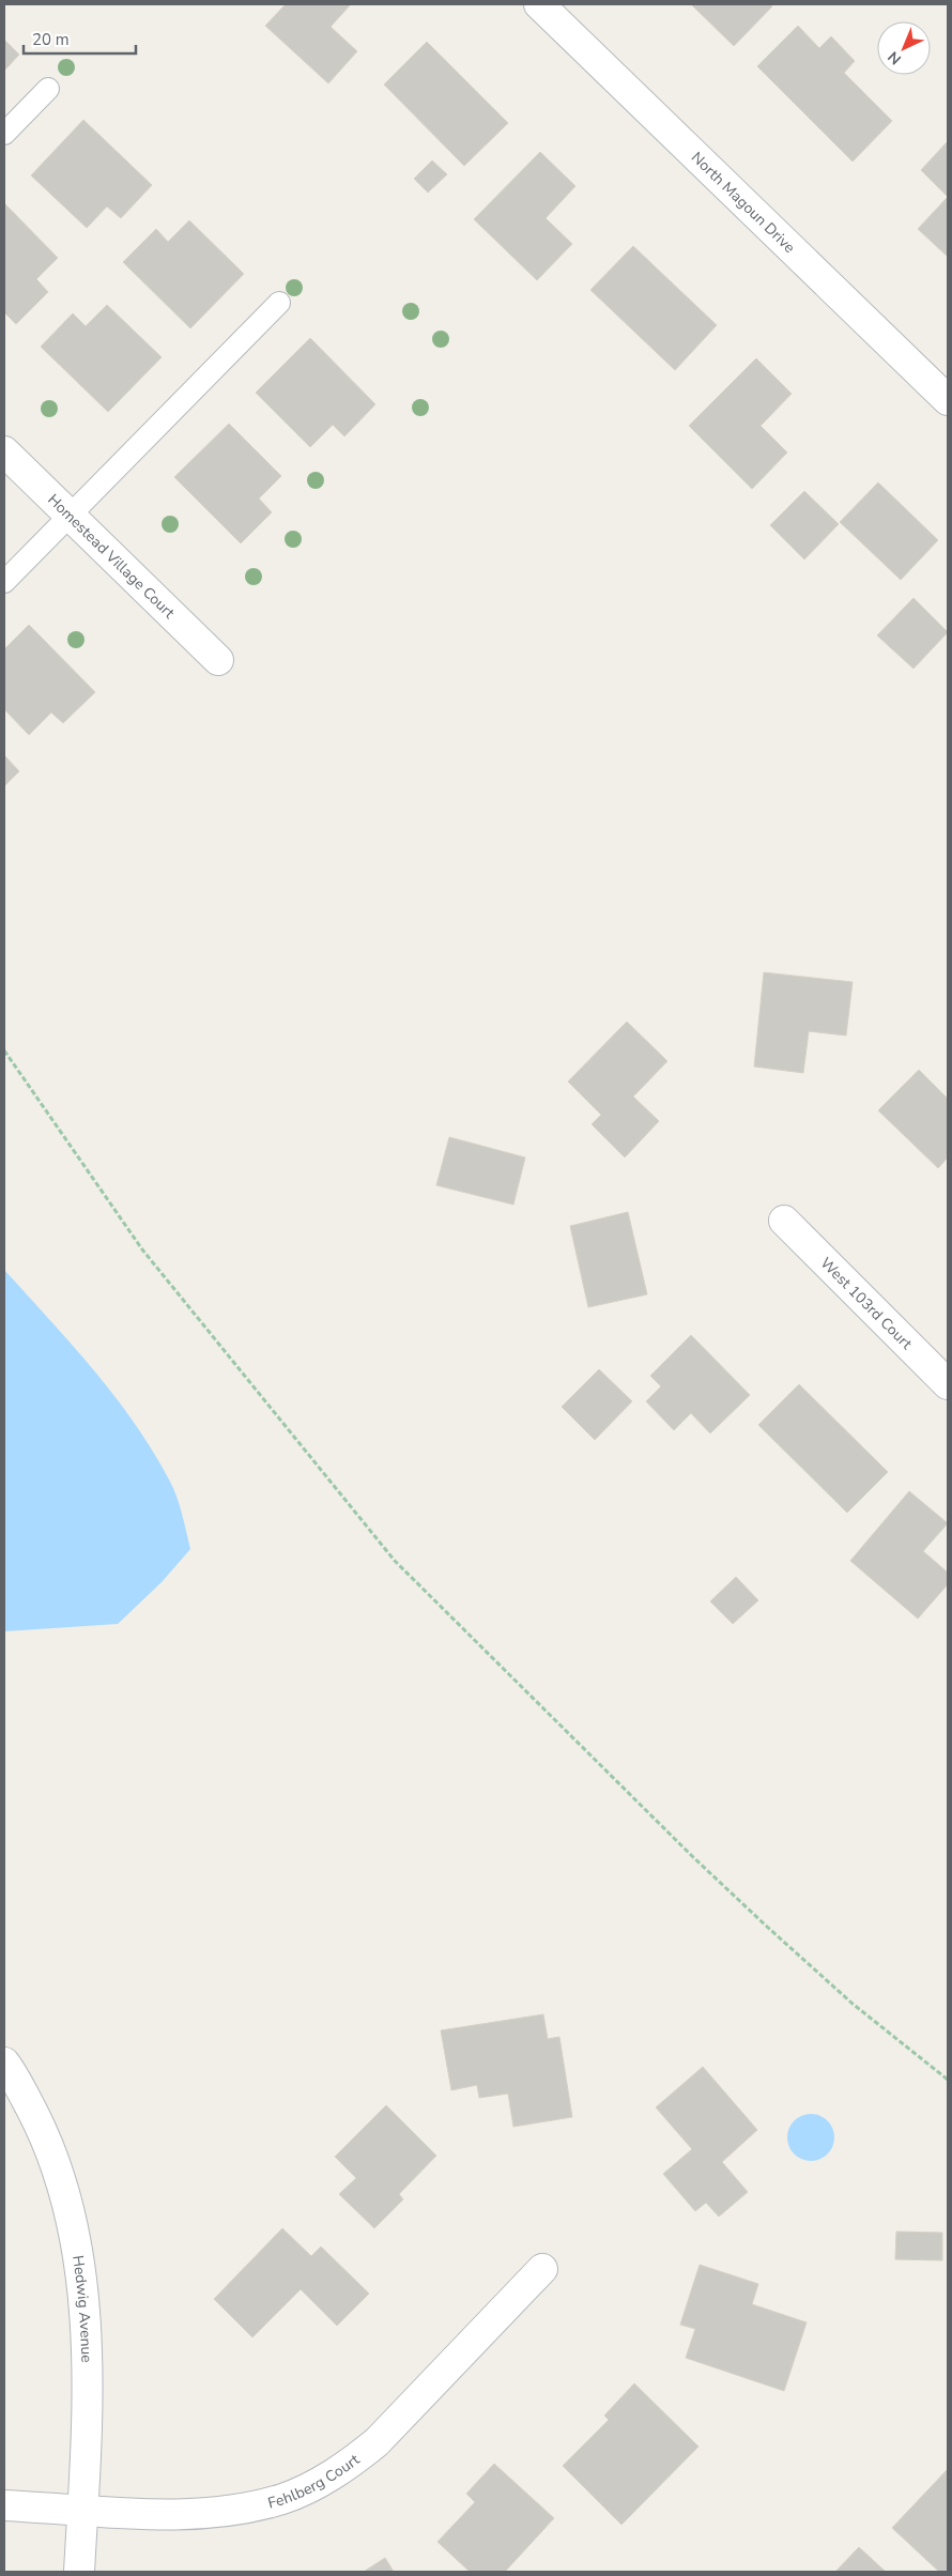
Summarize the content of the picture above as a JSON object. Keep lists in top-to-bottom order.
{
  "streets": {
    "street": [
      "North Magoun Drive",
      "Homestead Village Court",
      "West 103rd Court",
      "Hedwig Avenue",
      "Fehlberg Court"
    ]
  },
  "crossings": [
    ["Hedwig Avenue", "Fehlberg Court"]
  ],
  "scale_bar": "20 m",
  "north": "bottom left"
}
